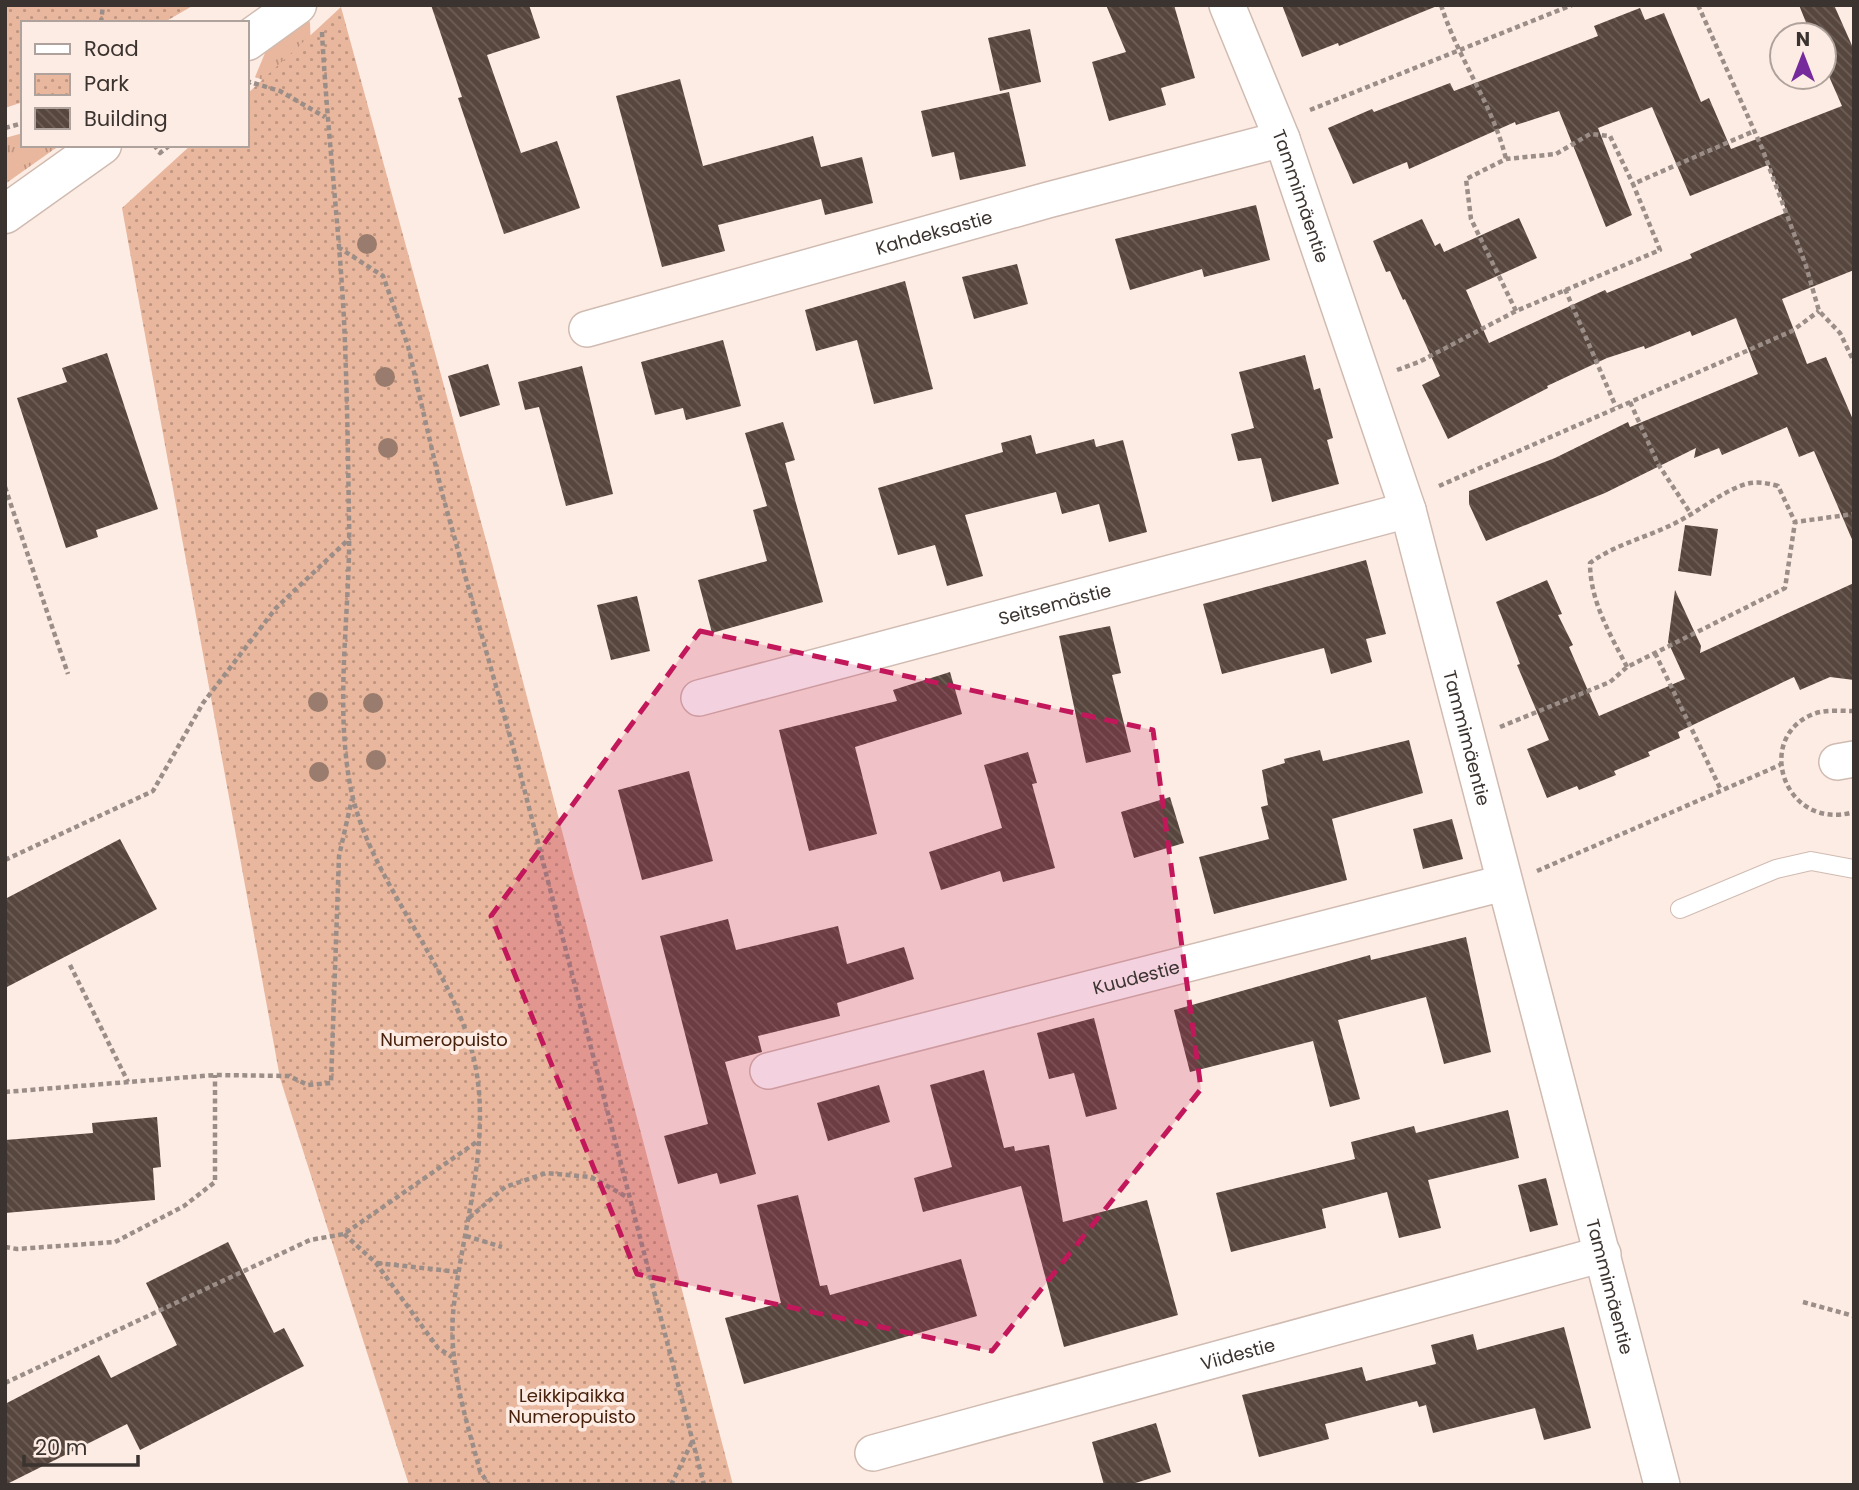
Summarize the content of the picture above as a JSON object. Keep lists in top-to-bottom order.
{
  "streets": {
    "street": [
      "Tammimäentie",
      "Kahdeksastie",
      "Seitsemästie",
      "Kuudestie",
      "Viidestie"
    ]
  },
  "crossings": [
    ["Tammimäentie", "Kahdeksastie"],
    ["Tammimäentie", "Seitsemästie"],
    ["Tammimäentie", "Kuudestie"],
    ["Tammimäentie", "Viidestie"]
  ],
  "parks": ["Numeropuisto", "Leikkipaikka Numeropuisto"],
  "legend": ["Road", "Park", "Building"],
  "scale_bar": "20 m",
  "north": "top"
}
